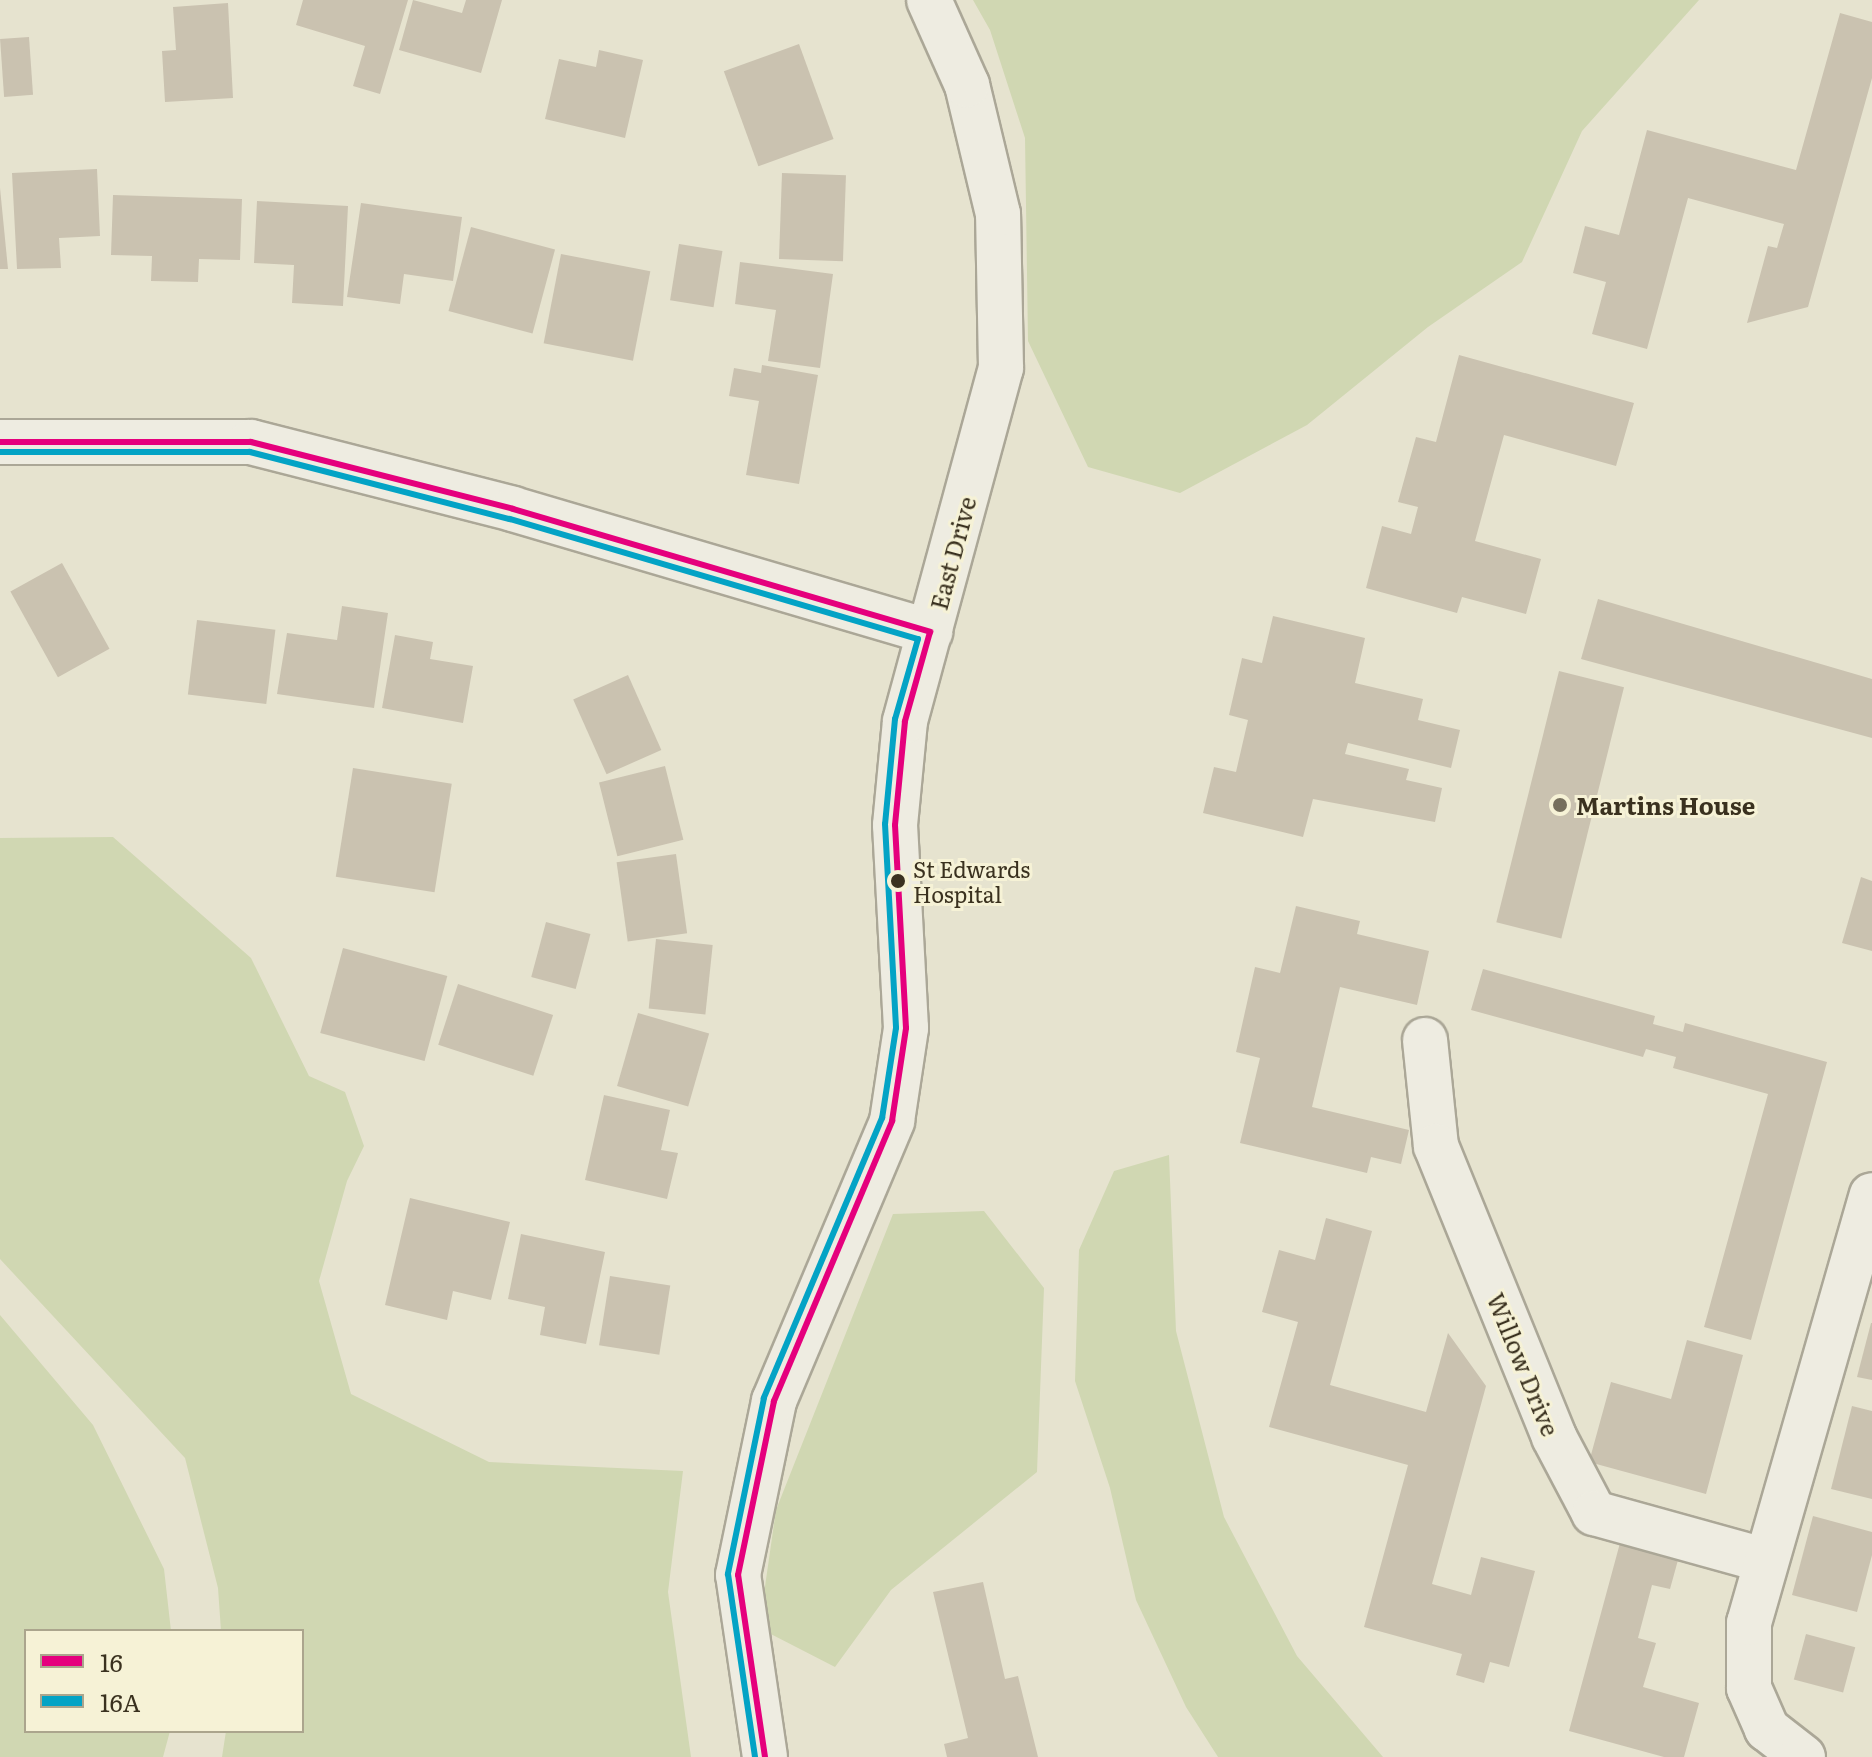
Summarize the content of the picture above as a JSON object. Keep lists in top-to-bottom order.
{
  "streets": {
    "street": ["East Drive", "Willow Drive"]
  },
  "places": ["Martins House", "St Edwards Hospital"],
  "lines": ["transit line 16", "transit line 16A"],
  "legend": ["16", "16A"]
}
